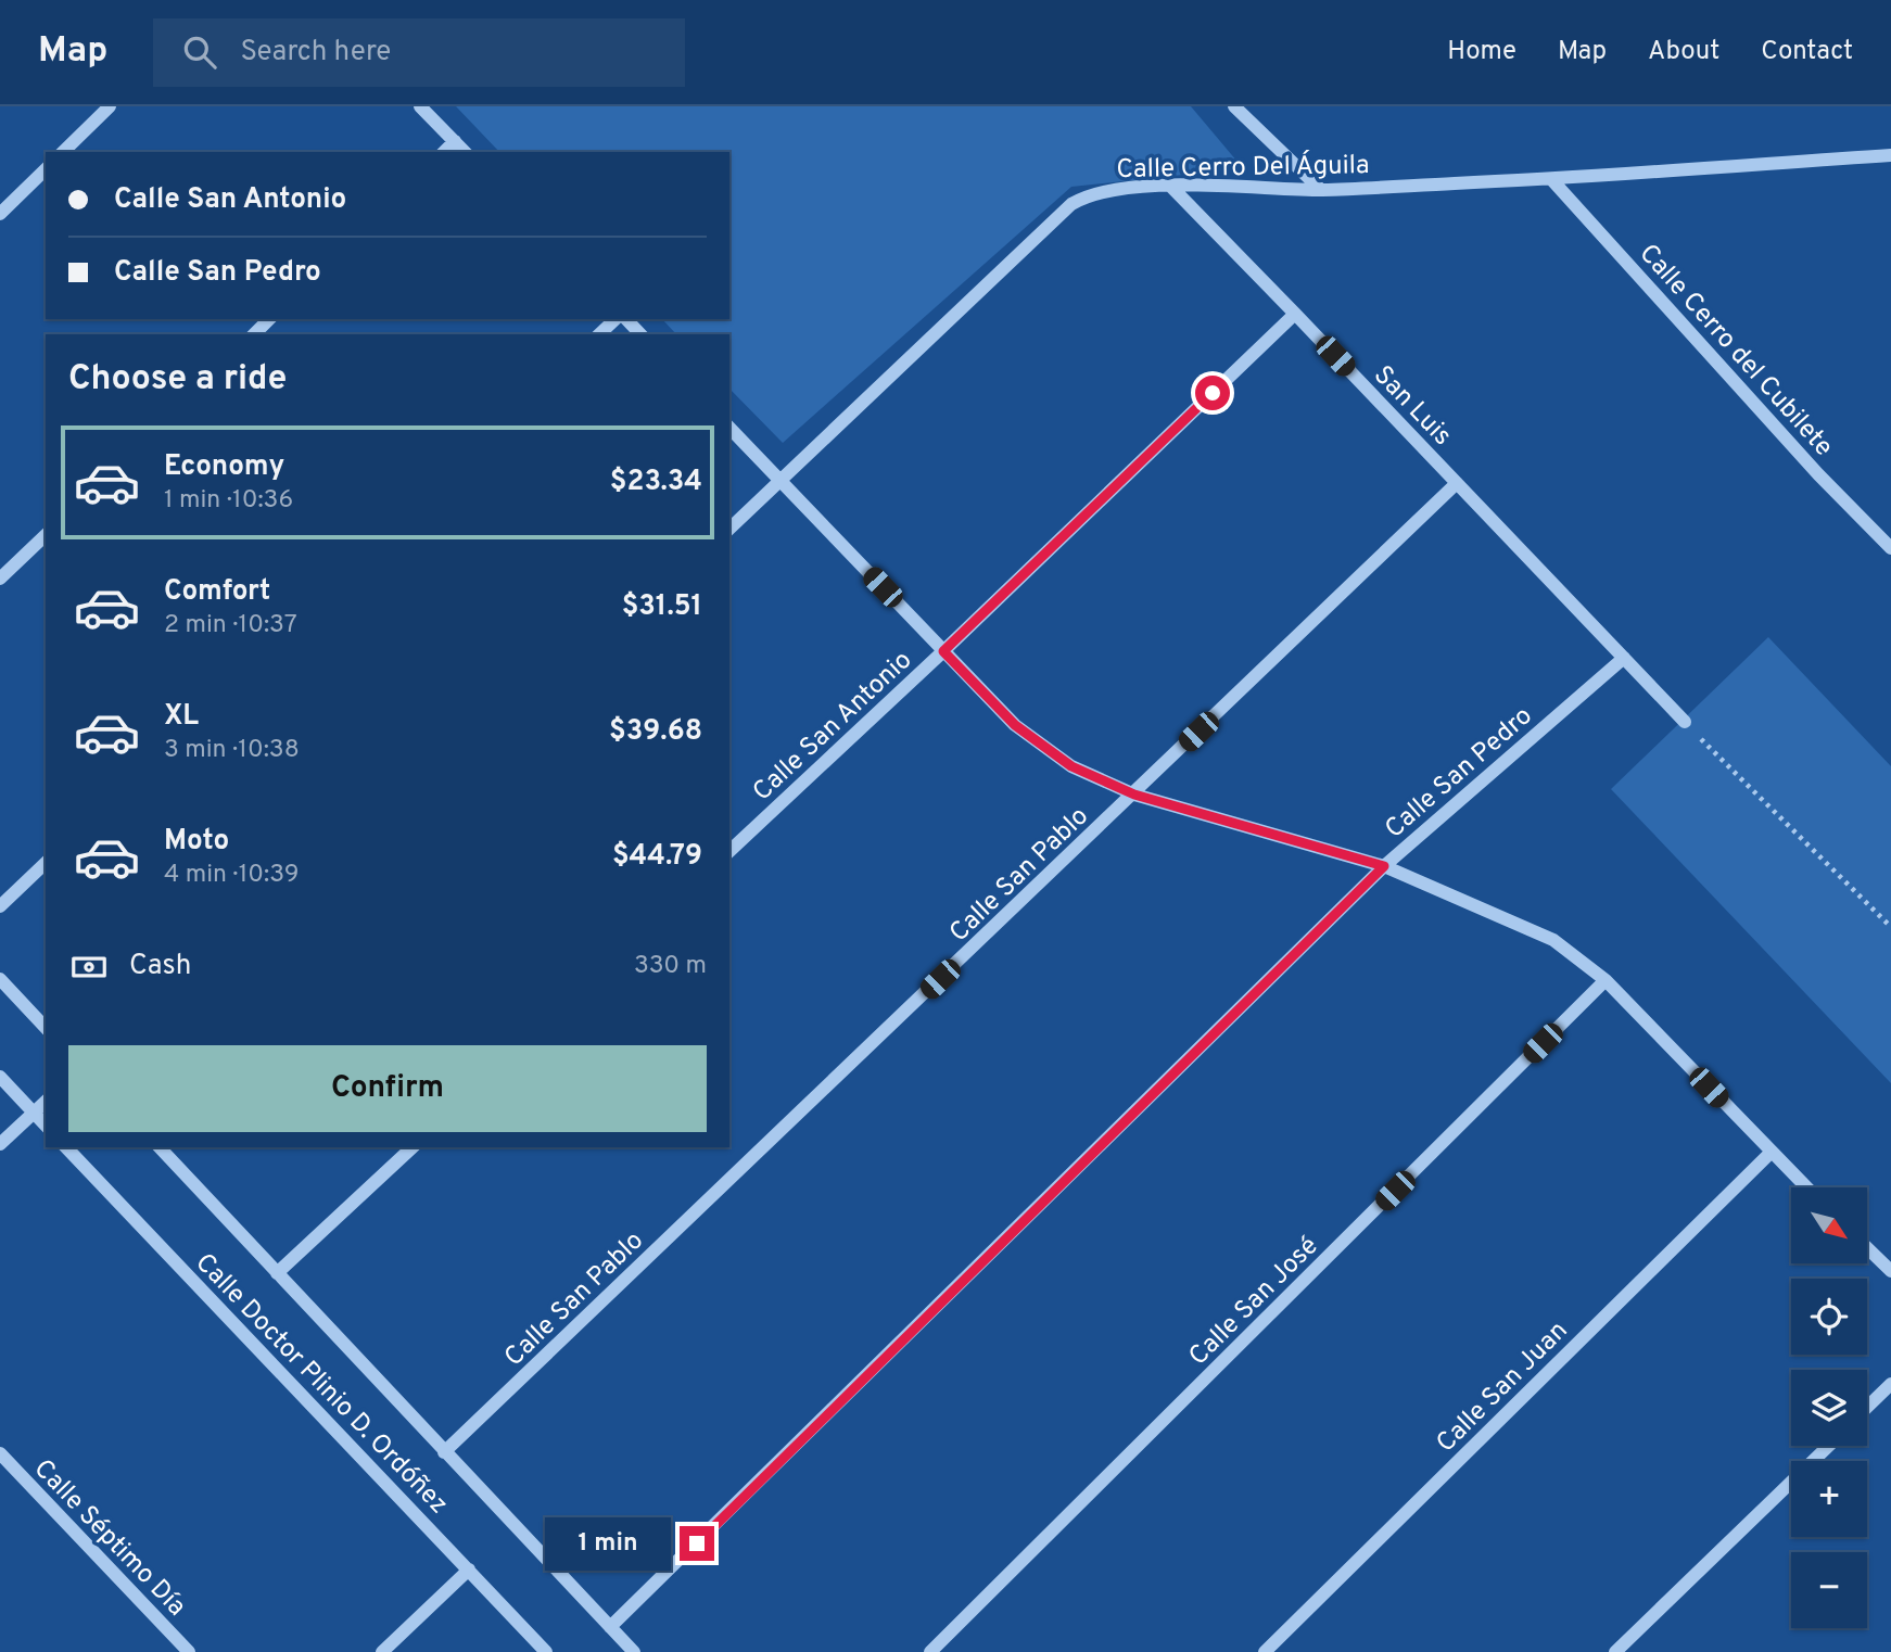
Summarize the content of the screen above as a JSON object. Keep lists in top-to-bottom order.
{
  "streets": {
    "street": [
      "Calle Cerro Del Águila",
      "Calle Cerro del Cubilete",
      "San Luis",
      "Calle San Antonio",
      "Calle San Pedro",
      "Calle San Pablo",
      "Calle San José",
      "Calle Doctor Plinio D. Ordóñez",
      "Calle San Juan",
      "Calle Séptimo Día"
    ]
  },
  "crossings": [
    ["Calle Cerro Del Águila", "Calle Cerro del Cubilete"],
    ["Calle Cerro Del Águila", "San Luis"],
    ["San Luis", "Calle San Antonio"],
    ["San Luis", "Calle San Pedro"],
    ["San Luis", "Calle San Pablo"],
    ["Calle San Pedro", "Calle Doctor Plinio D. Ordóñez"],
    ["Calle San Pablo", "Calle Doctor Plinio D. Ordóñez"]
  ],
  "north": "bottom right",
  "page": {
    "header": "Map",
    "search": "Search here",
    "nav": [
      "Home",
      "Map",
      "About",
      "Contact"
    ],
    "banner": ["Calle San Antonio", "Calle San Pedro"],
    "heading": "Choose a ride",
    "list": [
      {
        "name": "Economy",
        "note": "1 min · 10:36",
        "value": "$23.34"
      },
      {
        "name": "Comfort",
        "note": "2 min · 10:37",
        "value": "$31.51"
      },
      {
        "name": "XL",
        "note": "3 min · 10:38",
        "value": "$39.68"
      },
      {
        "name": "Moto",
        "note": "4 min · 10:39",
        "value": "$44.79"
      }
    ],
    "pay": ["Cash", "330 m"],
    "buttons": "Confirm",
    "map_buttons": ["+", "−"],
    "bubble": "1 min"
  }
}
